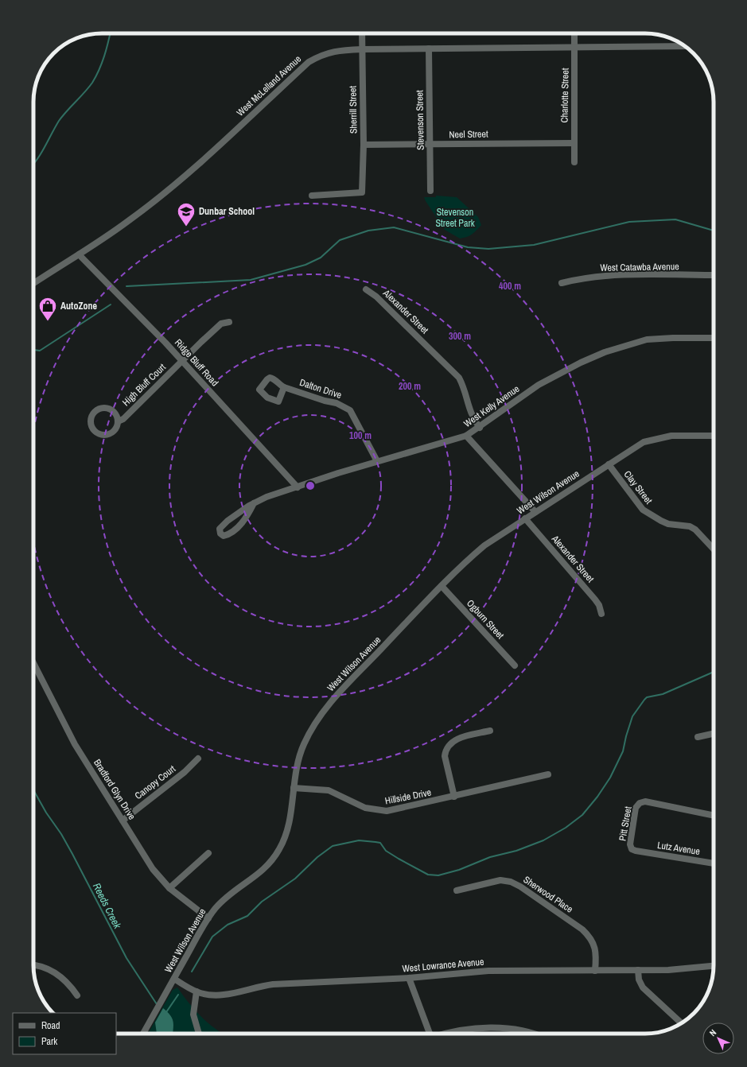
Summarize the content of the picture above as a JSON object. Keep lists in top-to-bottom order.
{
  "streets": {
    "street": [
      "West McLelland Avenue",
      "Charlotte Street",
      "Sherrill Street",
      "Stevenson Street",
      "Neel Street",
      "West Catawba Avenue",
      "Alexander Street",
      "Ridge Bluff Road",
      "High Bluff Court",
      "Dalton Drive",
      "West Kelly Avenue",
      "Clay Street",
      "West Wilson Avenue",
      "Ogburn Street",
      "Canopy Court",
      "Bradford Glyn Drive",
      "Hillside Drive",
      "Pitt Street",
      "Lutz Avenue",
      "Sherwood Place",
      "West Lowrance Avenue"
    ]
  },
  "crossings": [
    ["West McLelland Avenue", "Charlotte Street"],
    ["West McLelland Avenue", "Sherrill Street"],
    ["West McLelland Avenue", "Stevenson Street"],
    ["West McLelland Avenue", "Ridge Bluff Road"],
    ["Charlotte Street", "Neel Street"],
    ["Sherrill Street", "Neel Street"],
    ["Stevenson Street", "Neel Street"],
    ["Alexander Street", "West Kelly Avenue"],
    ["Alexander Street", "West Wilson Avenue"],
    ["Ridge Bluff Road", "High Bluff Court"],
    ["Ridge Bluff Road", "West Kelly Avenue"],
    ["Dalton Drive", "West Kelly Avenue"],
    ["Clay Street", "West Wilson Avenue"],
    ["West Wilson Avenue", "Ogburn Street"],
    ["West Wilson Avenue", "Bradford Glyn Drive"],
    ["West Wilson Avenue", "Hillside Drive"],
    ["West Wilson Avenue", "West Lowrance Avenue"],
    ["Canopy Court", "Bradford Glyn Drive"],
    ["Pitt Street", "Lutz Avenue"],
    ["Sherwood Place", "West Lowrance Avenue"]
  ],
  "water": ["Reeds Creek"],
  "parks": ["Stevenson Street Park"],
  "places": {
    "school or university": ["Dunbar School"],
    "shop": ["AutoZone"]
  },
  "legend": ["Road", "Park"],
  "north": "top left",
  "rings": [
    "400 m",
    "300 m",
    "200 m",
    "100 m"
  ]
}
